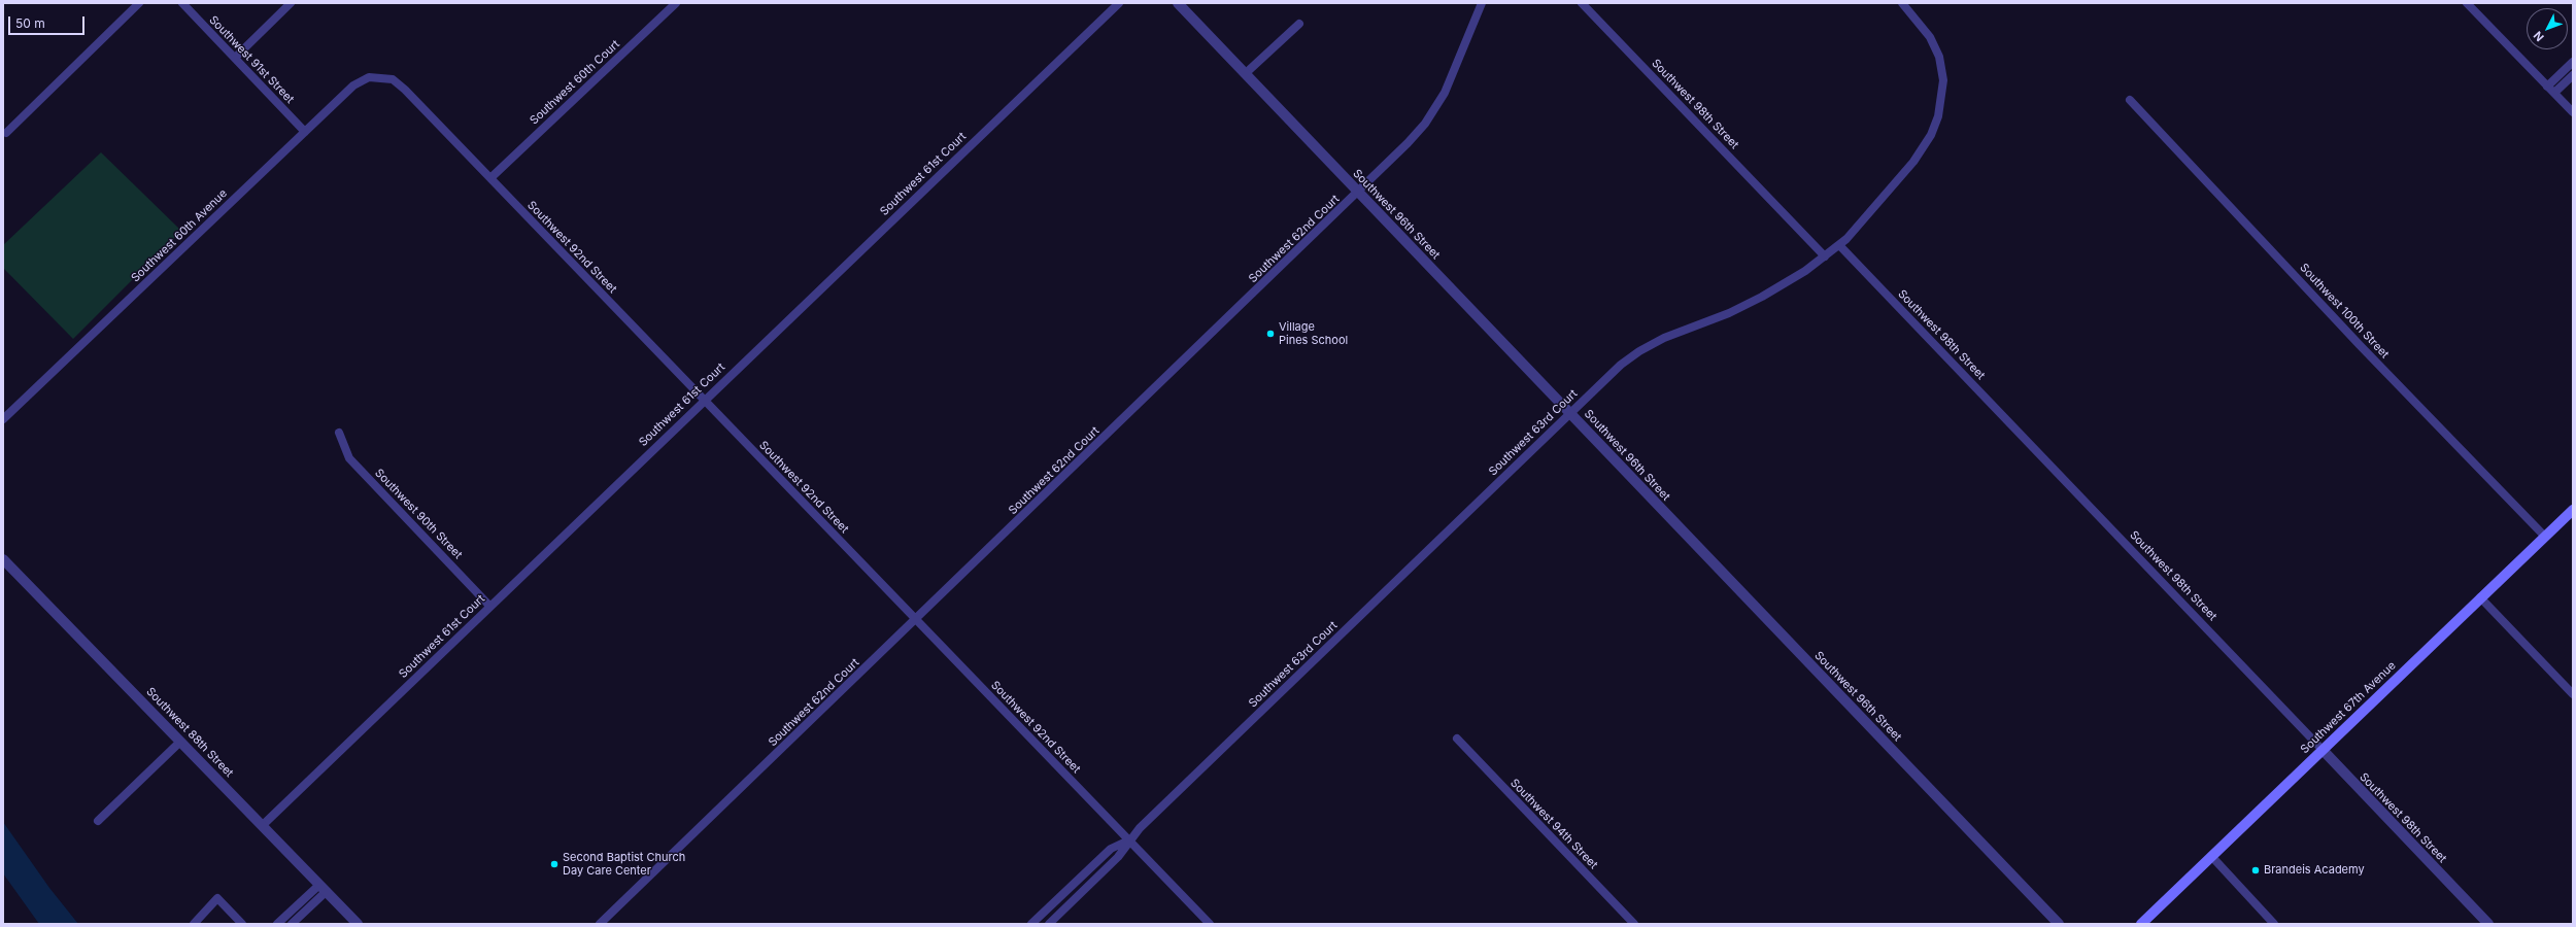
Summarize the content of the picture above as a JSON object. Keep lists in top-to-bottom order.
{
  "streets": {
    "main road": ["Southwest 67th Avenue"],
    "street": [
      "Southwest 91st Street",
      "Southwest 60th Court",
      "Southwest 98th Street",
      "Southwest 61st Court",
      "Southwest 96th Street",
      "Southwest 60th Avenue",
      "Southwest 62nd Court",
      "Southwest 92nd Street",
      "Southwest 100th Street",
      "Southwest 63rd Court",
      "Southwest 90th Street",
      "Southwest 88th Street",
      "Southwest 94th Street"
    ]
  },
  "crossings": [
    ["Southwest 91st Street", "Southwest 60th Avenue"],
    ["Southwest 60th Court", "Southwest 92nd Street"],
    ["Southwest 98th Street", "Southwest 63rd Court"],
    ["Southwest 98th Street", "Southwest 67th Avenue"],
    ["Southwest 61st Court", "Southwest 92nd Street"],
    ["Southwest 61st Court", "Southwest 90th Street"],
    ["Southwest 61st Court", "Southwest 88th Street"],
    ["Southwest 96th Street", "Southwest 62nd Court"],
    ["Southwest 96th Street", "Southwest 63rd Court"],
    ["Southwest 60th Avenue", "Southwest 92nd Street"],
    ["Southwest 62nd Court", "Southwest 92nd Street"],
    ["Southwest 92nd Street", "Southwest 63rd Court"],
    ["Southwest 100th Street", "Southwest 67th Avenue"]
  ],
  "places": ["Village Pines School", "Second Baptist Church Day Care Center", "Brandeis Academy"],
  "scale_bar": "50 m",
  "north": "bottom left"
}
